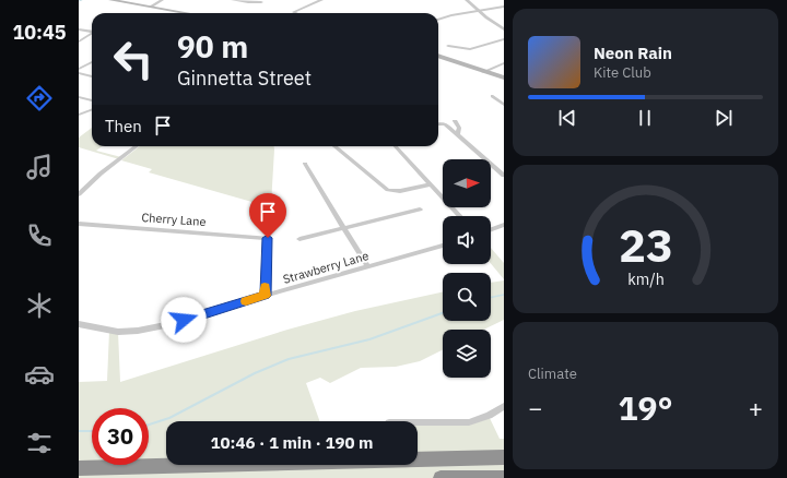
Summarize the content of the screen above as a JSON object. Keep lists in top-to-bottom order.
{
  "streets": {
    "street": ["Cherry Lane", "Strawberry Lane"]
  },
  "crossings": [
    ["Cherry Lane", "Strawberry Lane"]
  ],
  "north": "right",
  "page": {
    "tabs": "10:45",
    "turn": ["90 m", "Ginnetta Street"],
    "song": ["Neon Rain", "Kite Club"],
    "then": "Then",
    "tile": "Climate",
    "heat": ["−", "19°", "+"],
    "limit": "30",
    "trip": "10:46 · 1 min · 190 m",
    "gauge": ["23", "km/h"]
  }
}
